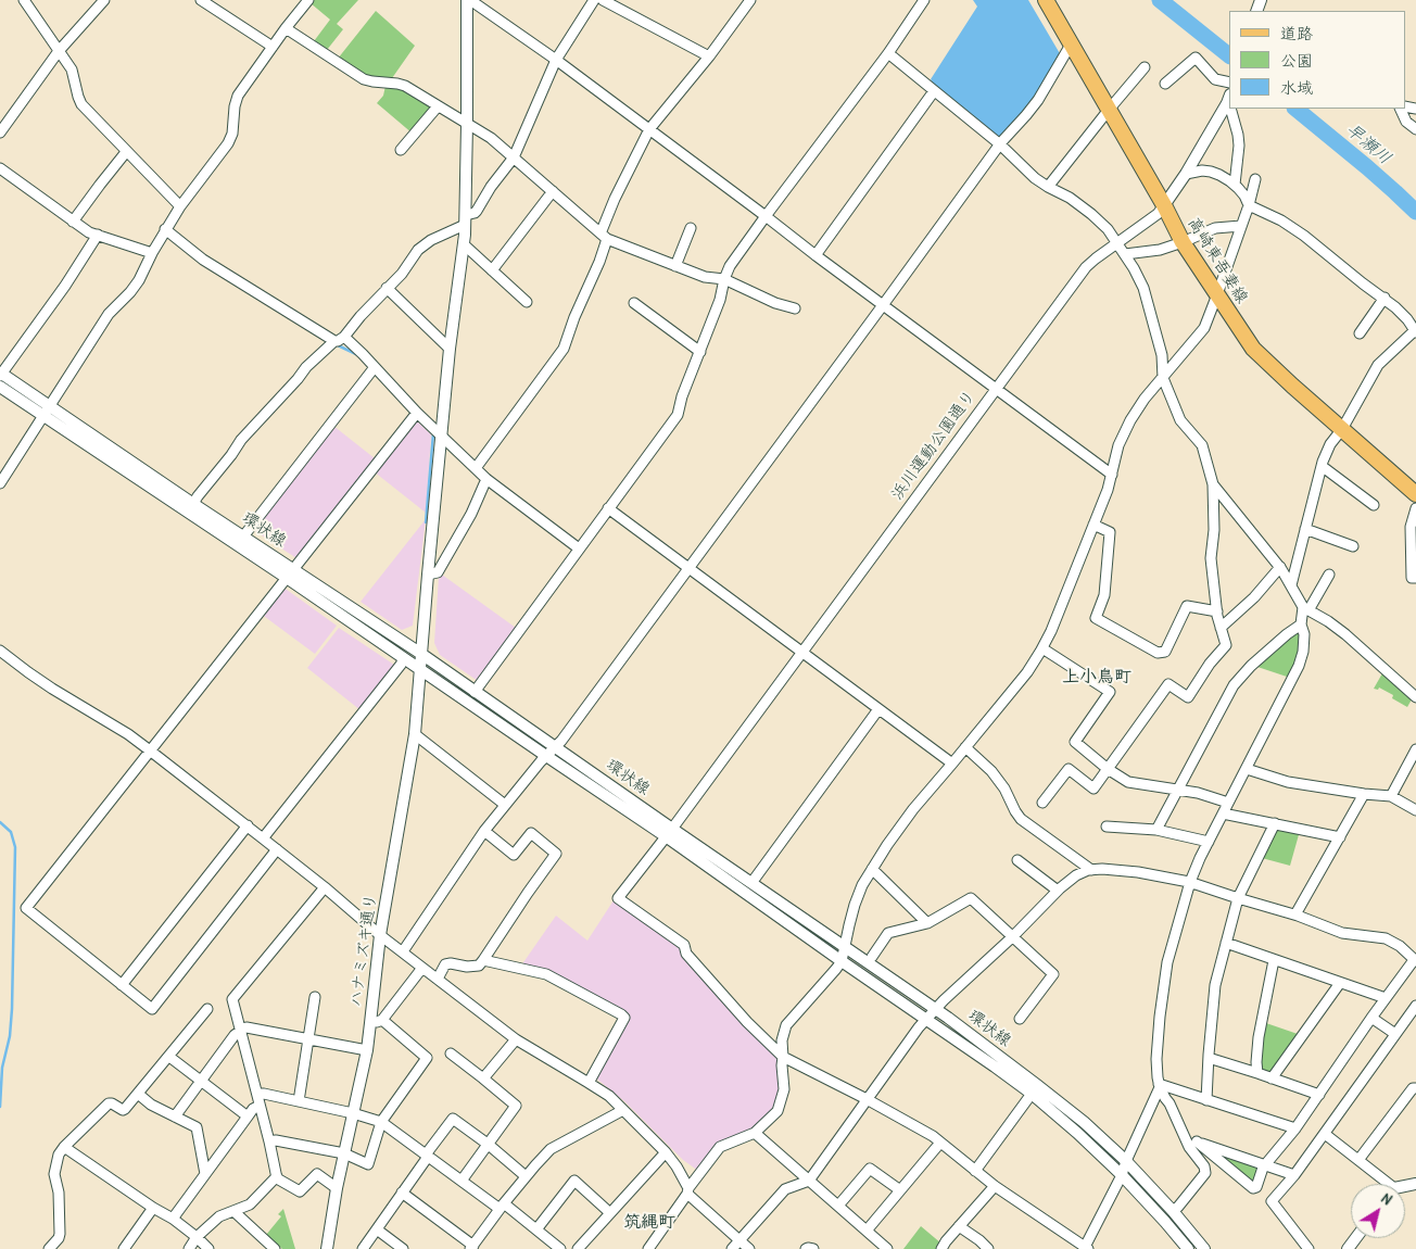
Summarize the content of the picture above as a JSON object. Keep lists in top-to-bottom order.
{
  "streets": {
    "main road": ["高崎東吾妻線"],
    "street": ["浜川運動公園通り", "環状線", "ハナミズキ通り"]
  },
  "crossings": [
    ["高崎東吾妻線", "浜川運動公園通り"],
    ["浜川運動公園通り", "環状線"],
    ["環状線", "ハナミズキ通り"]
  ],
  "districts": ["上小鳥町", "筑縄町"],
  "water": ["早瀬川"],
  "legend": ["道路", "公園", "水域"],
  "north": "top right"
}
